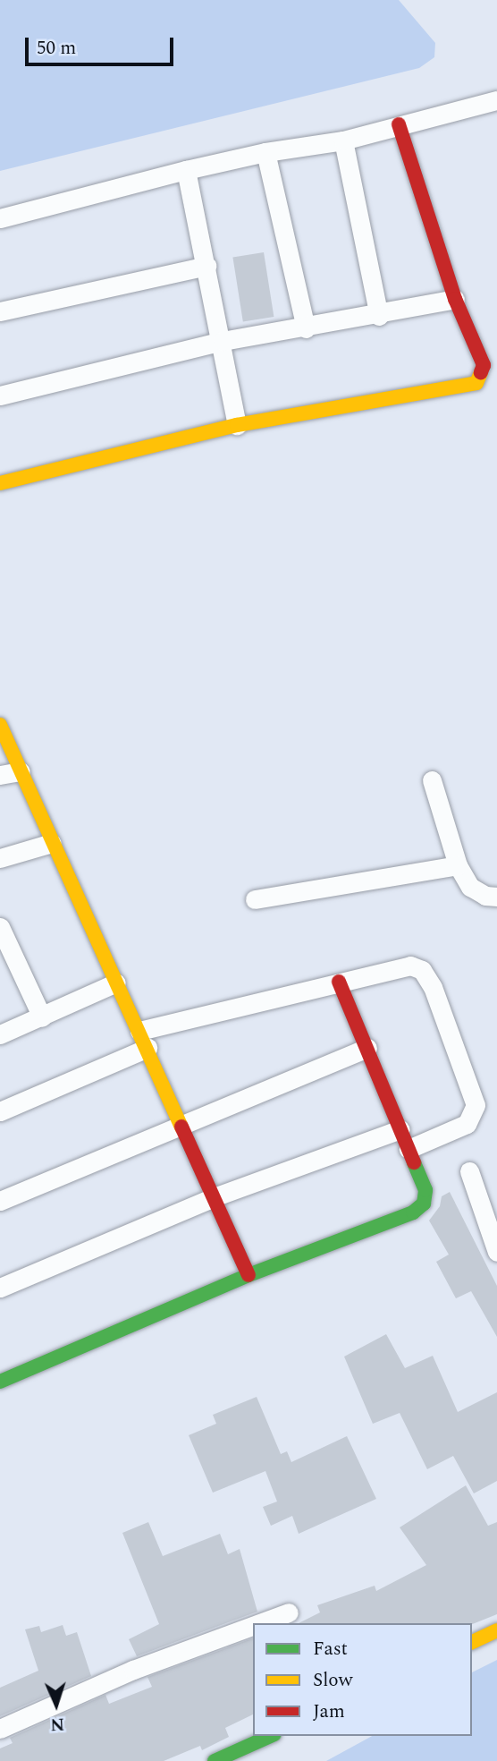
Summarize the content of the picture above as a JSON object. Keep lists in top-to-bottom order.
{
  "legend": ["Fast", "Slow", "Jam"],
  "scale_bar": "50 m",
  "north": "bottom"
}
